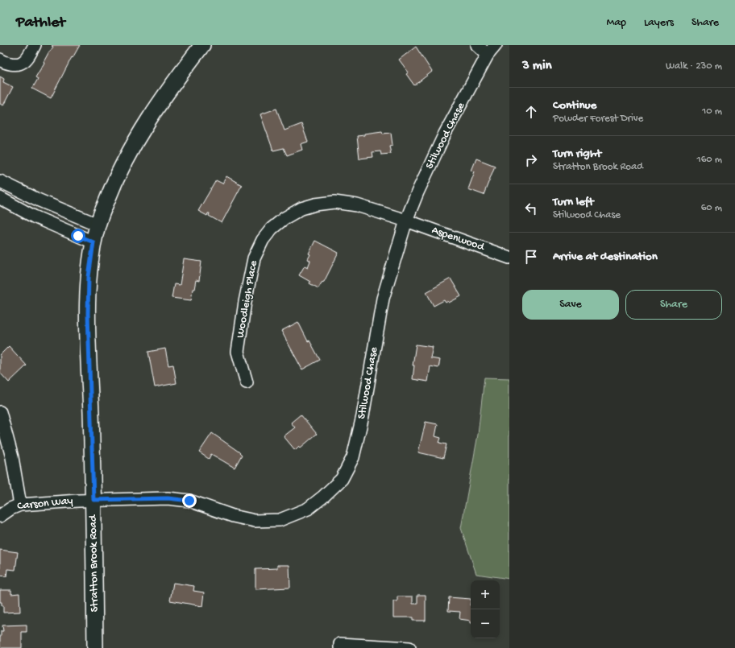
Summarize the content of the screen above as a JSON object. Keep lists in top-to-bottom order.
{
  "streets": {
    "street": [
      "Stilwood Chase",
      "Aspenwood",
      "Woodleigh Place",
      "Carson Way",
      "Stratton Brook Road"
    ]
  },
  "crossings": [
    ["Stilwood Chase", "Aspenwood"],
    ["Stilwood Chase", "Woodleigh Place"],
    ["Stilwood Chase", "Carson Way"],
    ["Stilwood Chase", "Stratton Brook Road"],
    ["Aspenwood", "Woodleigh Place"],
    ["Carson Way", "Stratton Brook Road"]
  ],
  "page": {
    "header": "Pathlet",
    "nav": ["Map", "Layers", "Share"],
    "heading": ["3 min", "Walk · 230 m"],
    "list": [
      ["Continue", "Powder Forest Drive", "10 m"],
      ["Turn right", "Stratton Brook Road", "160 m"],
      ["Turn left", "Stilwood Chase", "60 m"],
      "Arrive at destination"
    ],
    "buttons": ["Save", "Share"],
    "map_buttons": ["+", "−"]
  }
}
